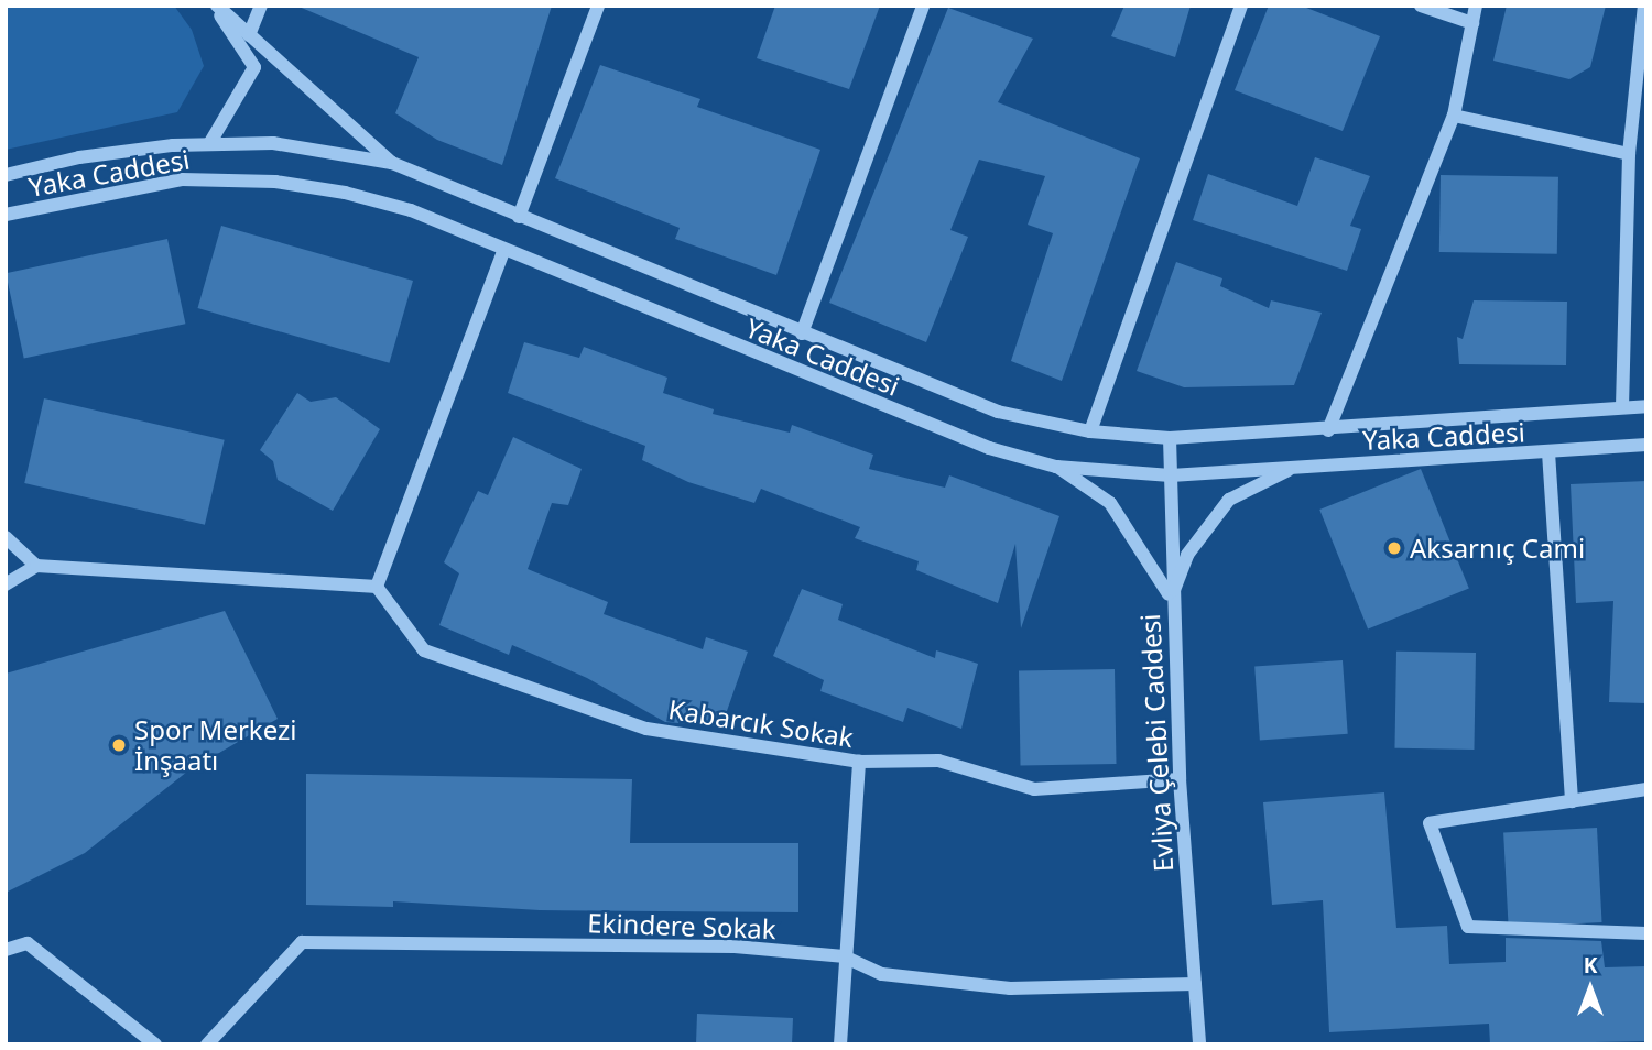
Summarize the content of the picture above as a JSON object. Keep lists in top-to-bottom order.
{
  "streets": {
    "street": [
      "Yaka Caddesi",
      "Kabarcık Sokak",
      "Evliya Çelebi Caddesi",
      "Ekindere Sokak"
    ]
  },
  "crossings": [
    ["Yaka Caddesi", "Evliya Çelebi Caddesi"],
    ["Kabarcık Sokak", "Evliya Çelebi Caddesi"],
    ["Evliya Çelebi Caddesi", "Ekindere Sokak"]
  ],
  "places": ["Aksarnıç Cami", "Spor Merkezi İnşaatı"],
  "north": "top"
}
